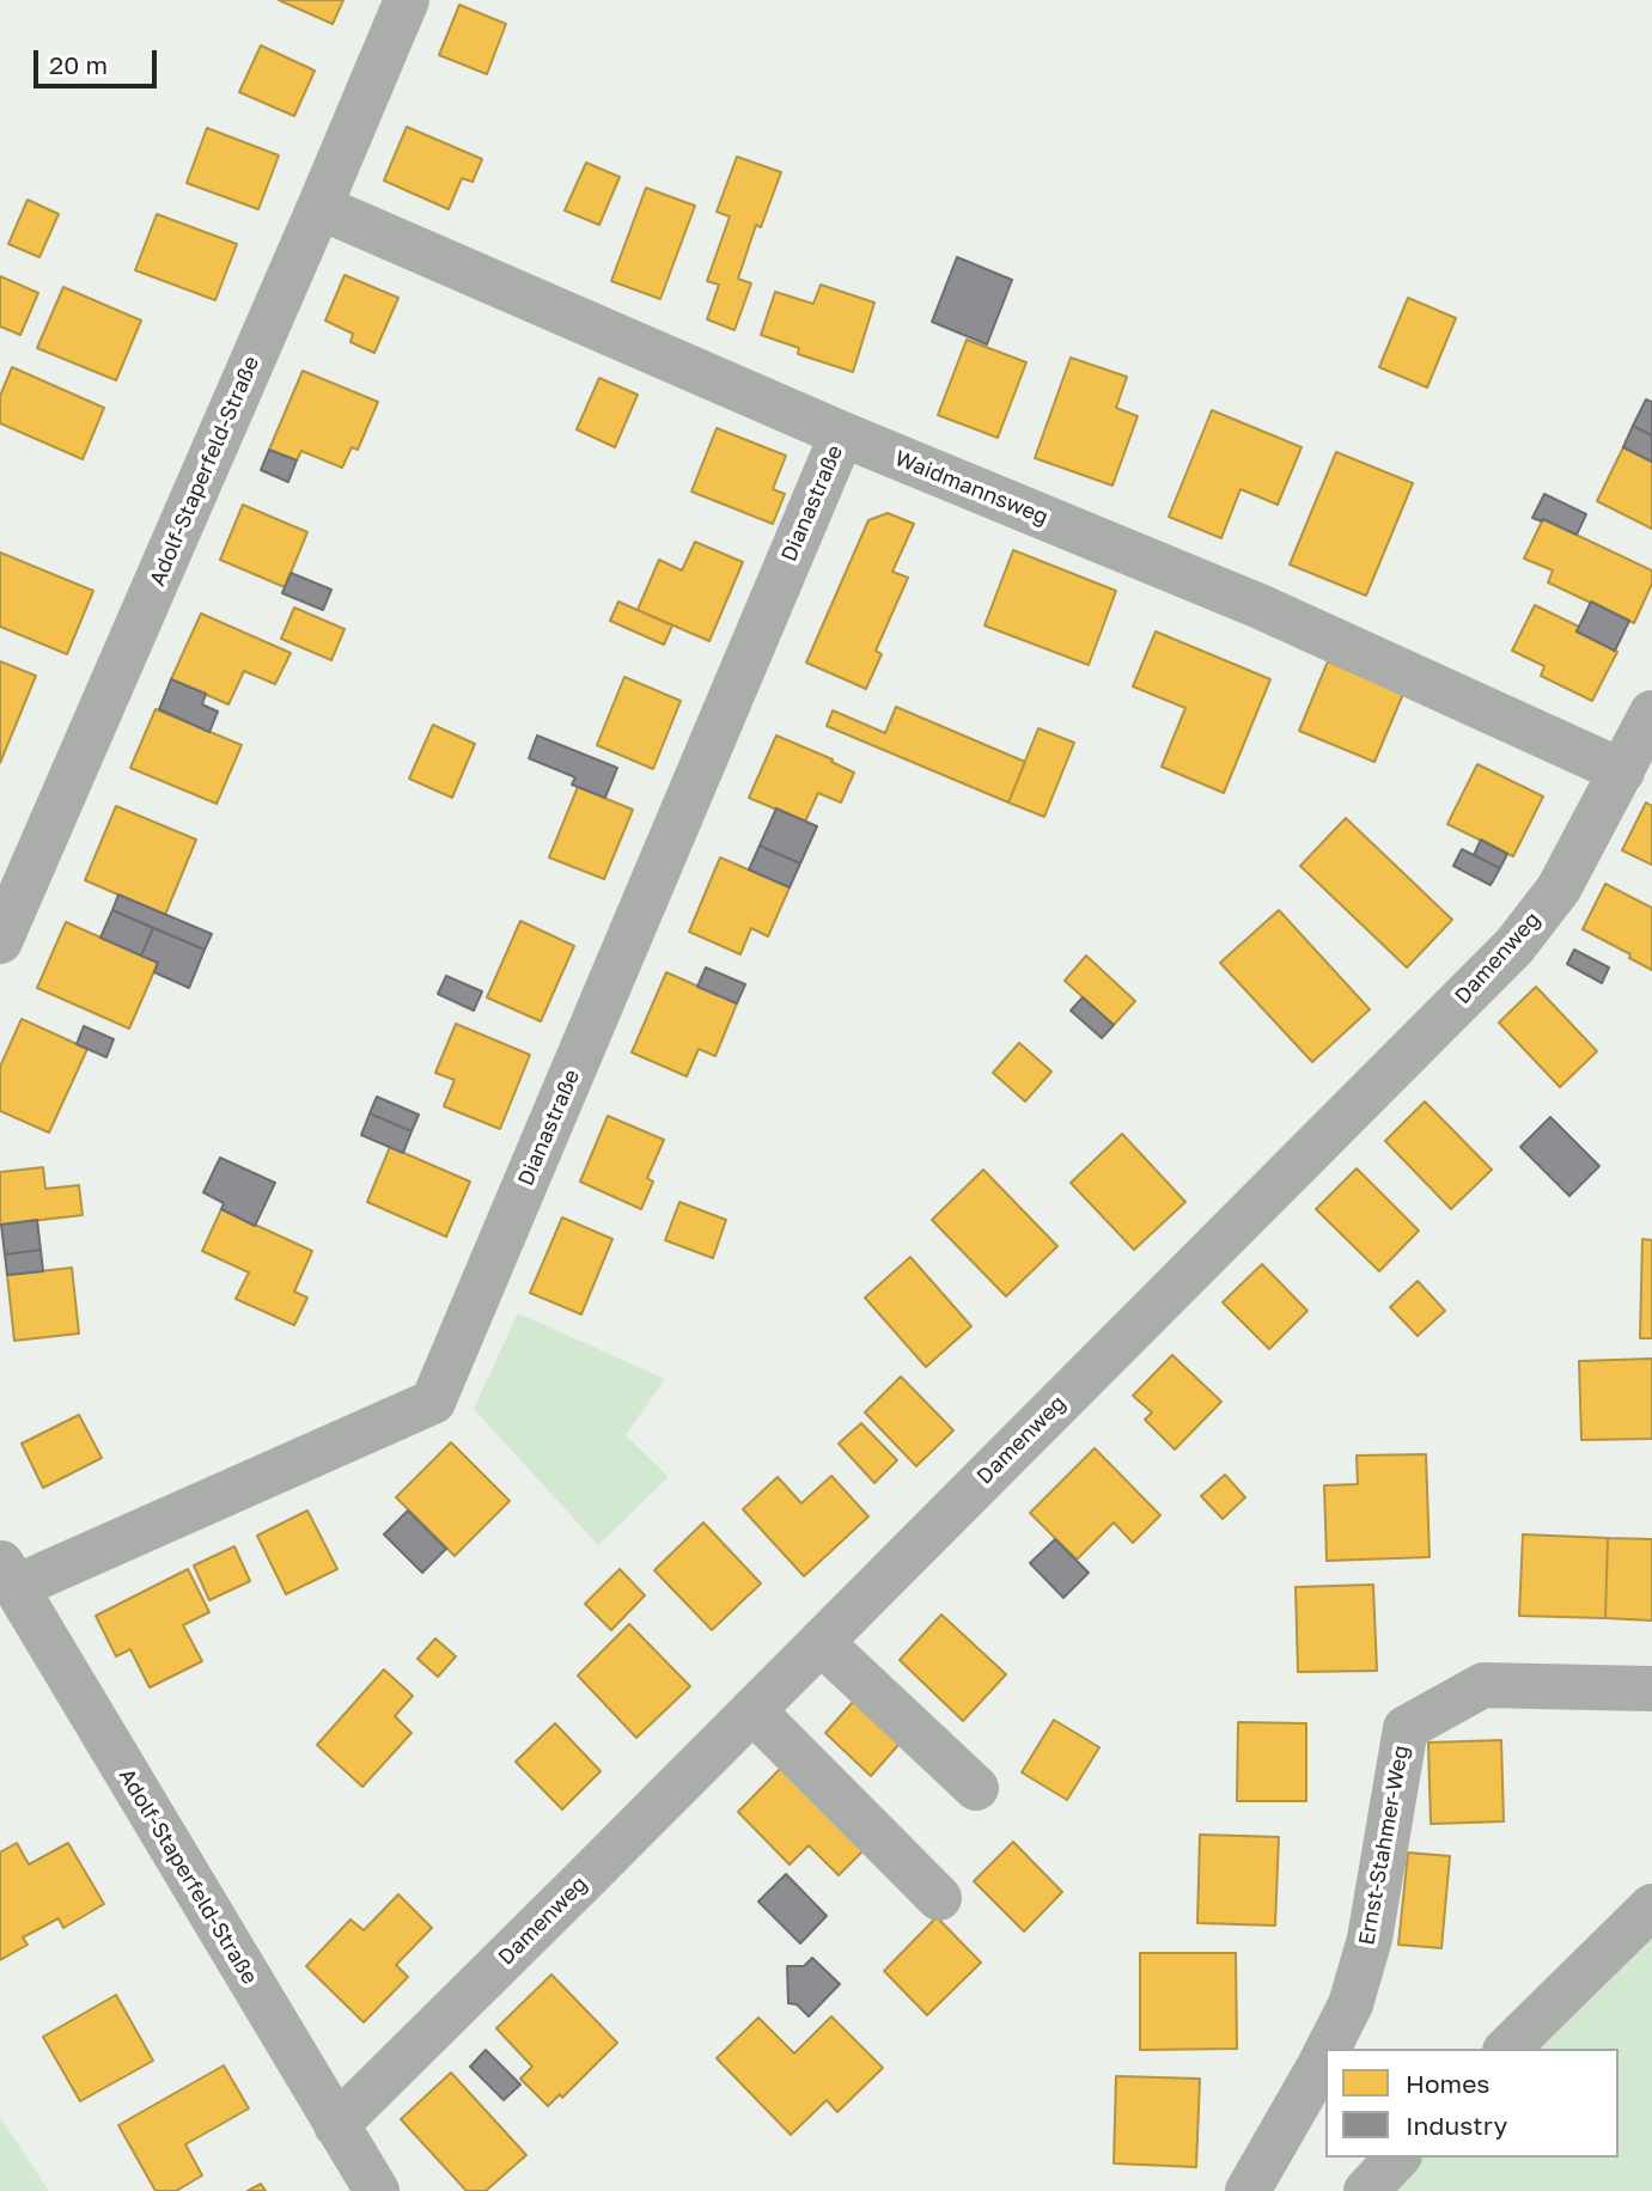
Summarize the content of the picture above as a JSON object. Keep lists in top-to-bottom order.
{
  "streets": {
    "street": [
      "Adolf-Staperfeld-Straße",
      "Waidmannsweg",
      "Dianastraße",
      "Damenweg",
      "Ernst-Stahmer-Weg"
    ]
  },
  "crossings": [
    ["Adolf-Staperfeld-Straße", "Waidmannsweg"],
    ["Adolf-Staperfeld-Straße", "Dianastraße"],
    ["Adolf-Staperfeld-Straße", "Damenweg"],
    ["Waidmannsweg", "Dianastraße"],
    ["Waidmannsweg", "Damenweg"]
  ],
  "legend": ["Homes", "Industry"],
  "scale_bar": "20 m"
}
